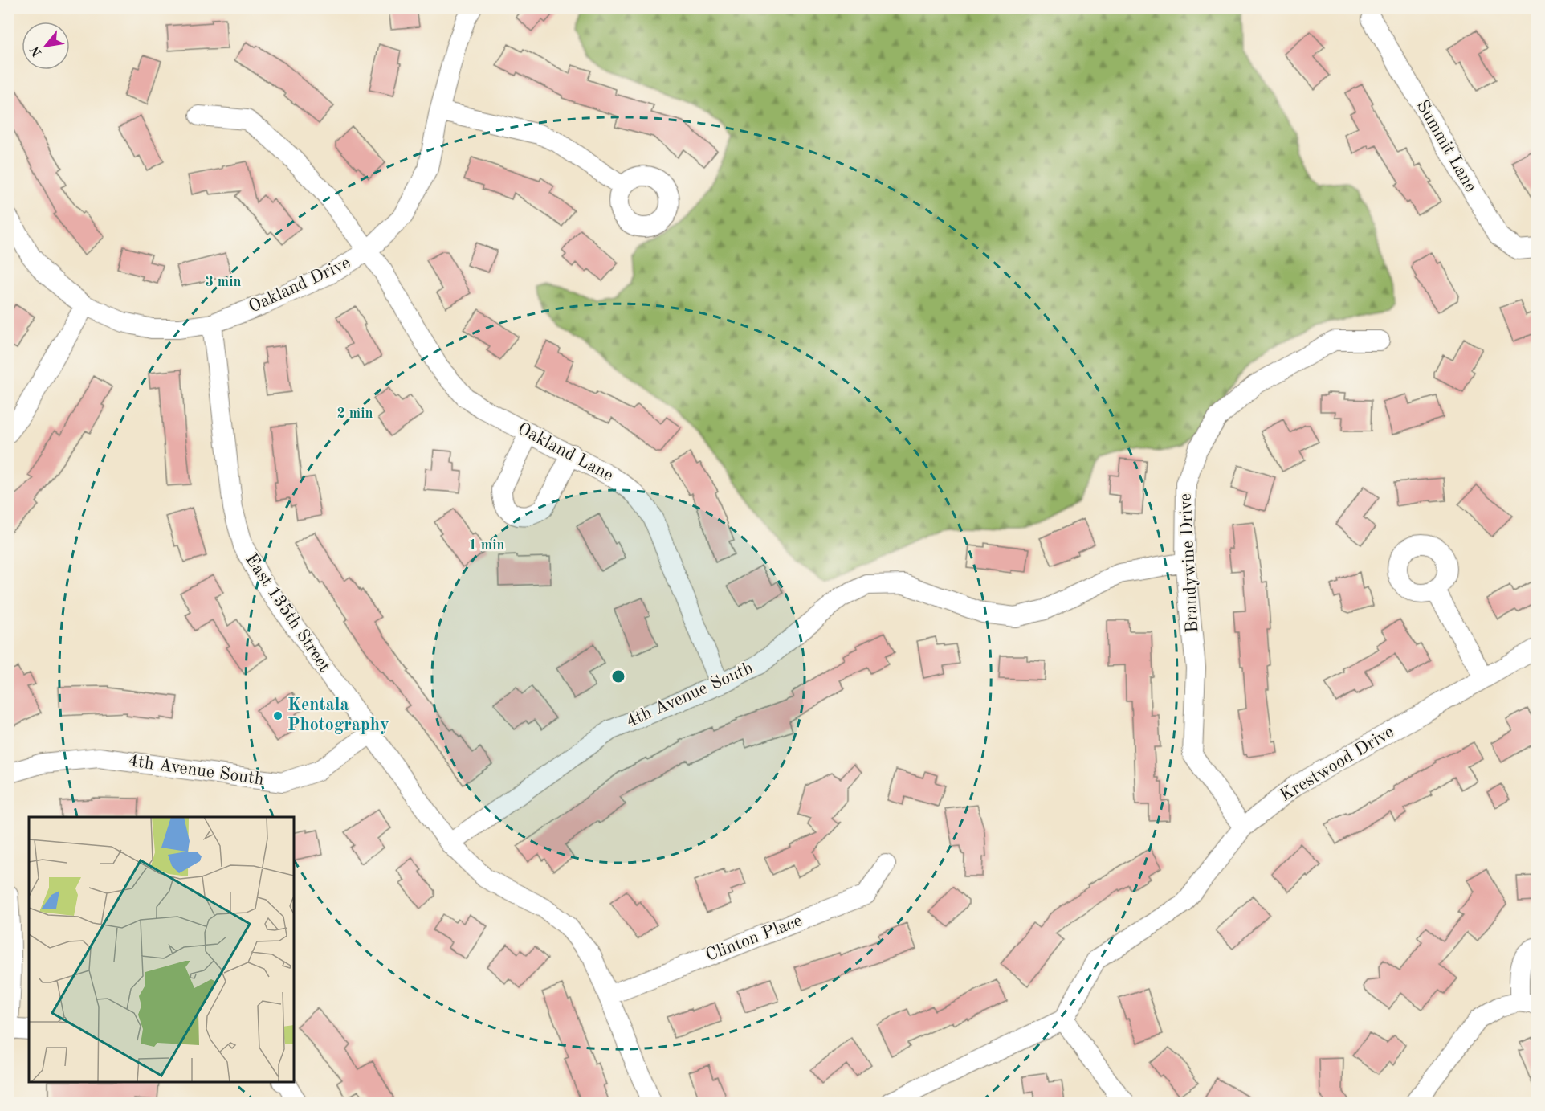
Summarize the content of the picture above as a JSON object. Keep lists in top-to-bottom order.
{
  "streets": {
    "street": [
      "Summit Lane",
      "Oakland Drive",
      "Oakland Lane",
      "Brandywine Drive",
      "East 135th Street",
      "4th Avenue South",
      "Krestwood Drive",
      "Clinton Place"
    ]
  },
  "crossings": [
    ["Oakland Drive", "Oakland Lane"],
    ["Oakland Drive", "East 135th Street"],
    ["Oakland Lane", "4th Avenue South"],
    ["Brandywine Drive", "4th Avenue South"],
    ["Brandywine Drive", "Krestwood Drive"],
    ["East 135th Street", "4th Avenue South"],
    ["East 135th Street", "Clinton Place"]
  ],
  "places": ["Kentala Photography"],
  "north": "bottom left",
  "rings": ["3 min", "2 min", "1 min"]
}
